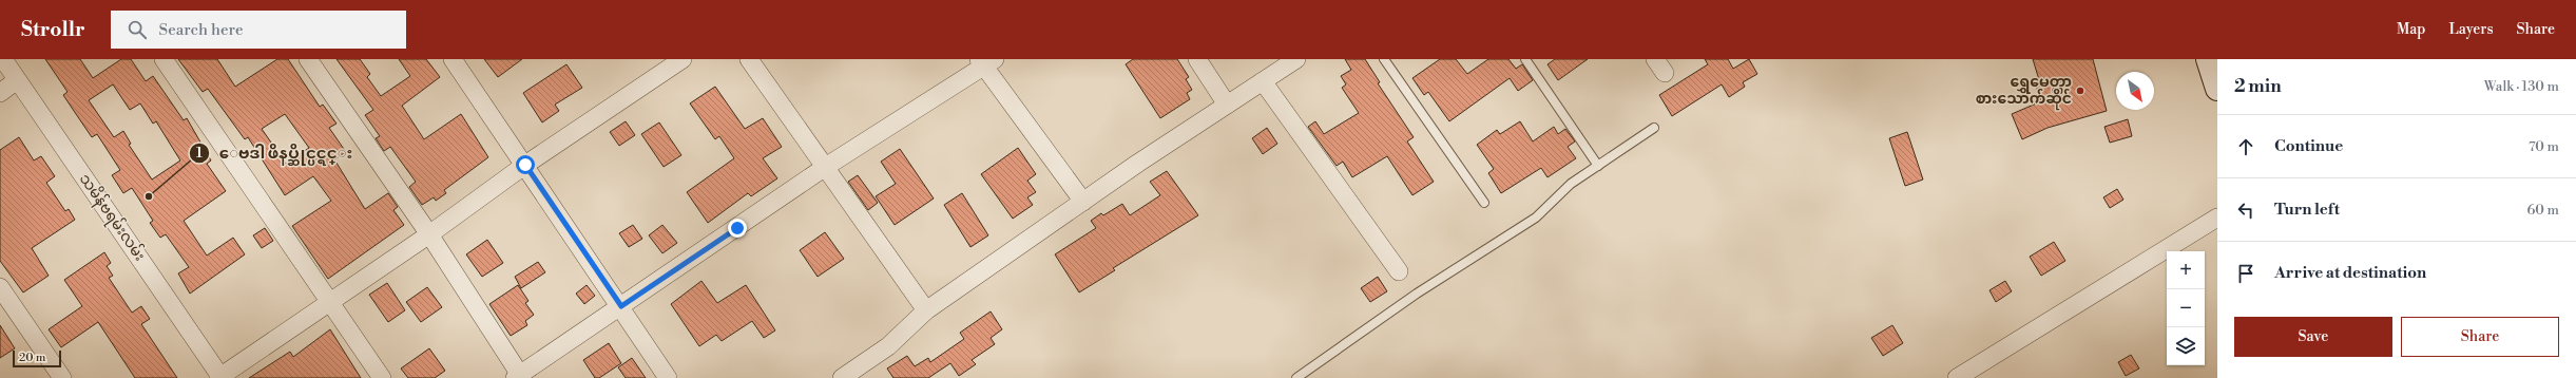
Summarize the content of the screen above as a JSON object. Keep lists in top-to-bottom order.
{
  "streets": {
    "street": ["သမိန်ဗရမ်းလမ်း"]
  },
  "places": ["ရွှေမေတ္တာ စားသောက်ဆိုင်", "ေဗဒါ ဖိနပ္ဆိုင္ပင္ရင္း"],
  "scale_bar": "20 m",
  "north": "bottom right",
  "page": {
    "header": "Strollr",
    "search": "Search here",
    "nav": ["Map", "Layers", "Share"],
    "heading": ["2 min", "Walk · 130 m"],
    "list": [
      ["Continue", "70 m"],
      ["Turn left", "60 m"],
      "Arrive at destination"
    ],
    "map_buttons": ["+", "−"],
    "buttons": ["Save", "Share"],
    "scale": "20 m"
  }
}
